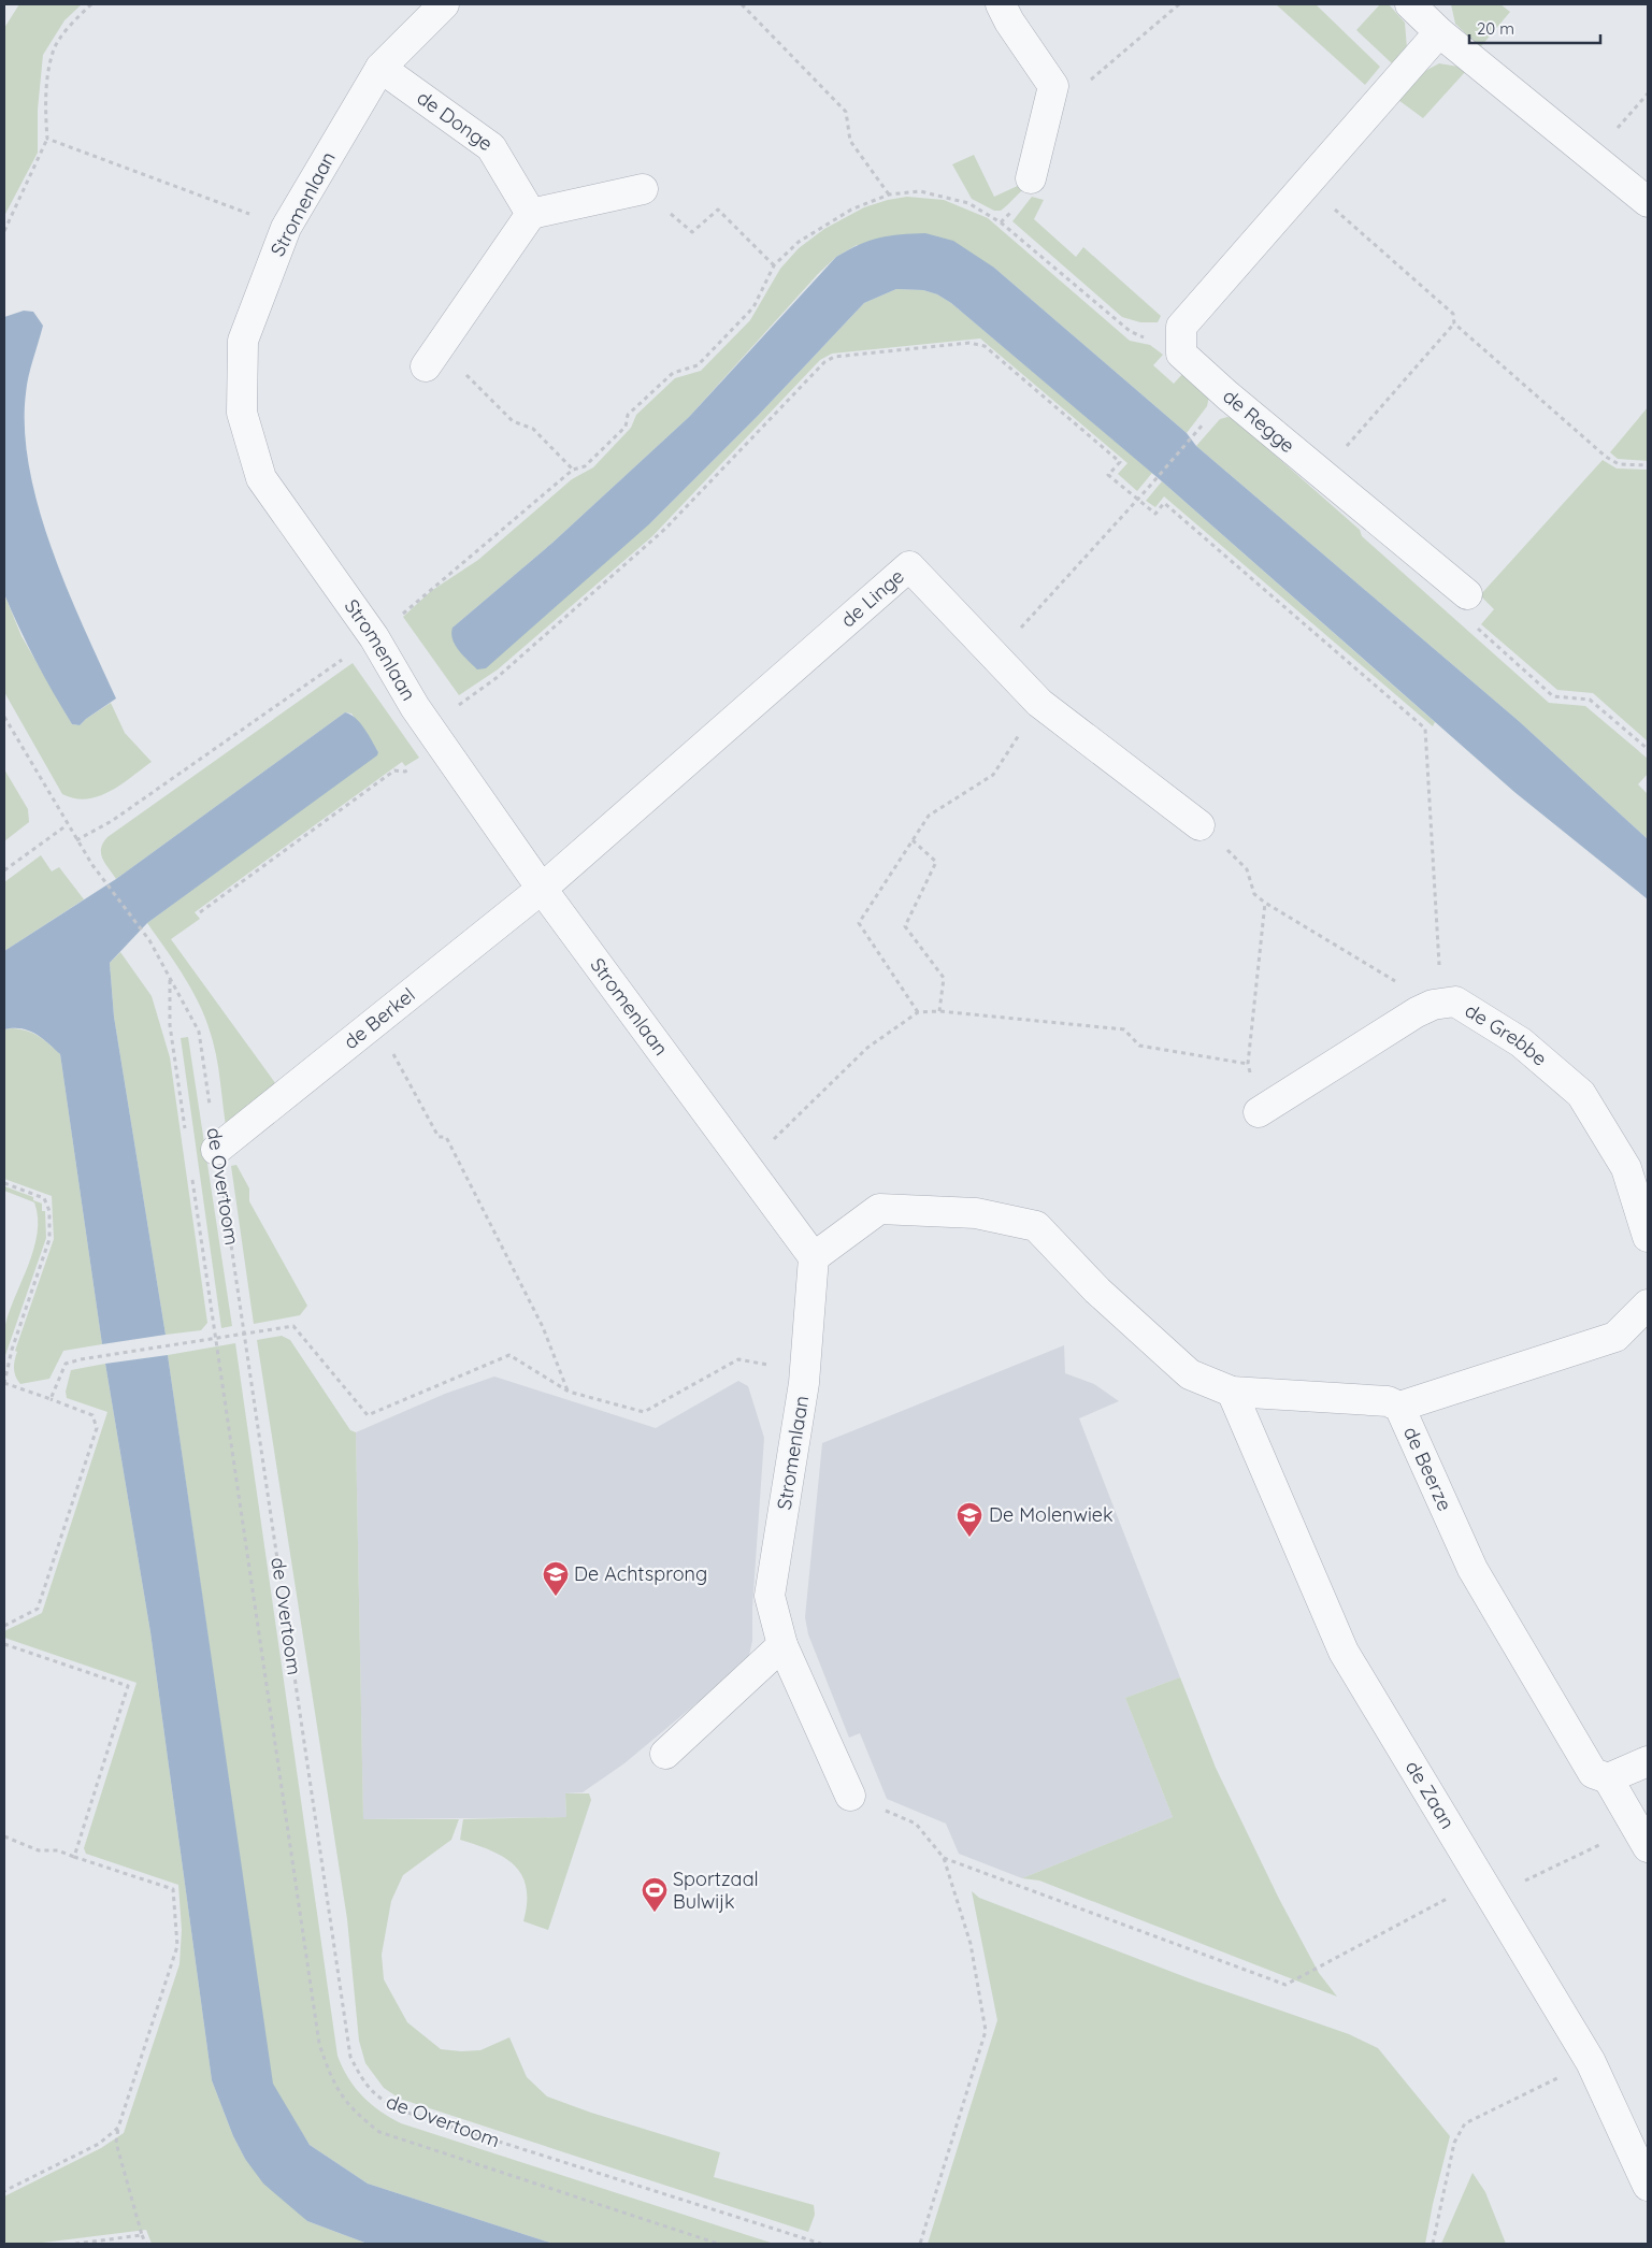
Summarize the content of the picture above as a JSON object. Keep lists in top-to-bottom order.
{
  "streets": {
    "street": [
      "de Donge",
      "Stromenlaan",
      "de Regge",
      "de Linge",
      "de Berkel",
      "de Grebbe",
      "de Beerze",
      "de Zaan"
    ],
    "path": ["de Overtoom"]
  },
  "crossings": [
    ["de Donge", "Stromenlaan"],
    ["Stromenlaan", "de Linge"],
    ["Stromenlaan", "de Berkel"],
    ["Stromenlaan", "de Beerze"],
    ["de Linge", "de Berkel"],
    ["de Berkel", "de Overtoom"],
    ["de Beerze", "de Zaan"]
  ],
  "places": {
    "school or university": ["De Molenwiek", "De Achtsprong"],
    "sports": ["Sportzaal Bulwijk"]
  },
  "scale_bar": "20 m"
}
